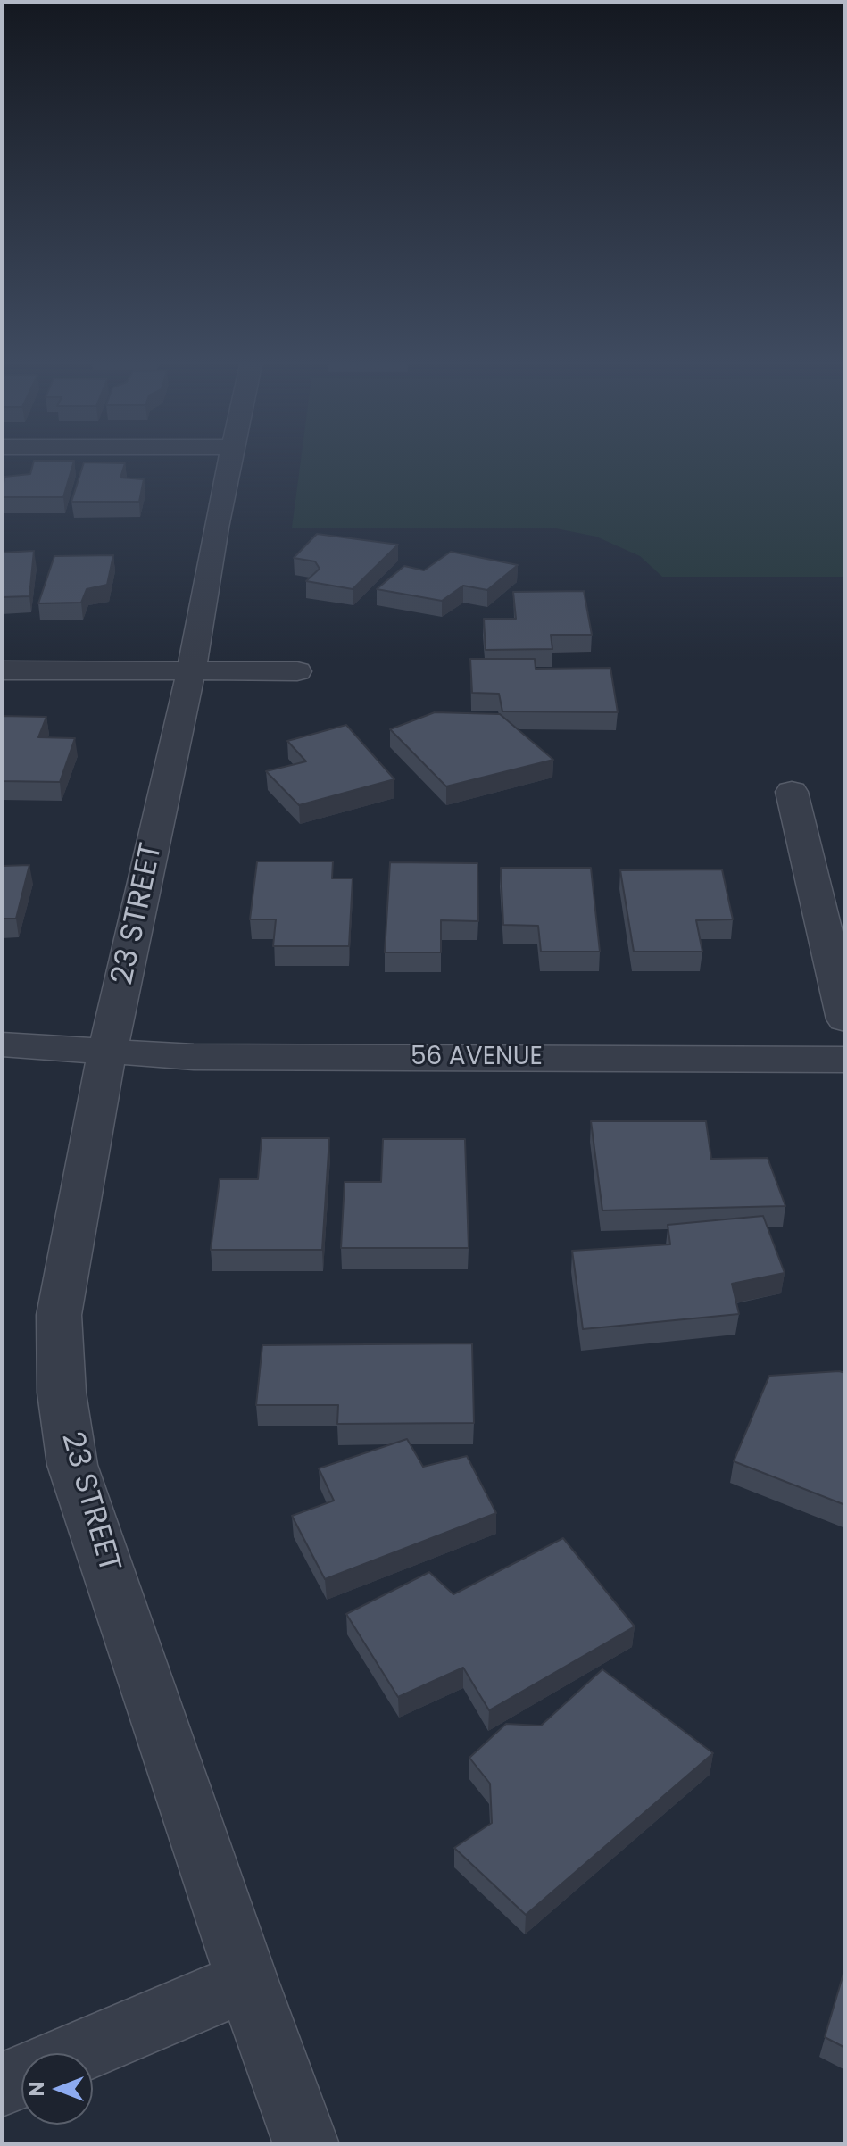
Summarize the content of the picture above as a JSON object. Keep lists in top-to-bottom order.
{
  "streets": {
    "street": ["23 STREET", "56 AVENUE"]
  },
  "crossings": [
    ["23 STREET", "56 AVENUE"]
  ],
  "north": "left"
}
